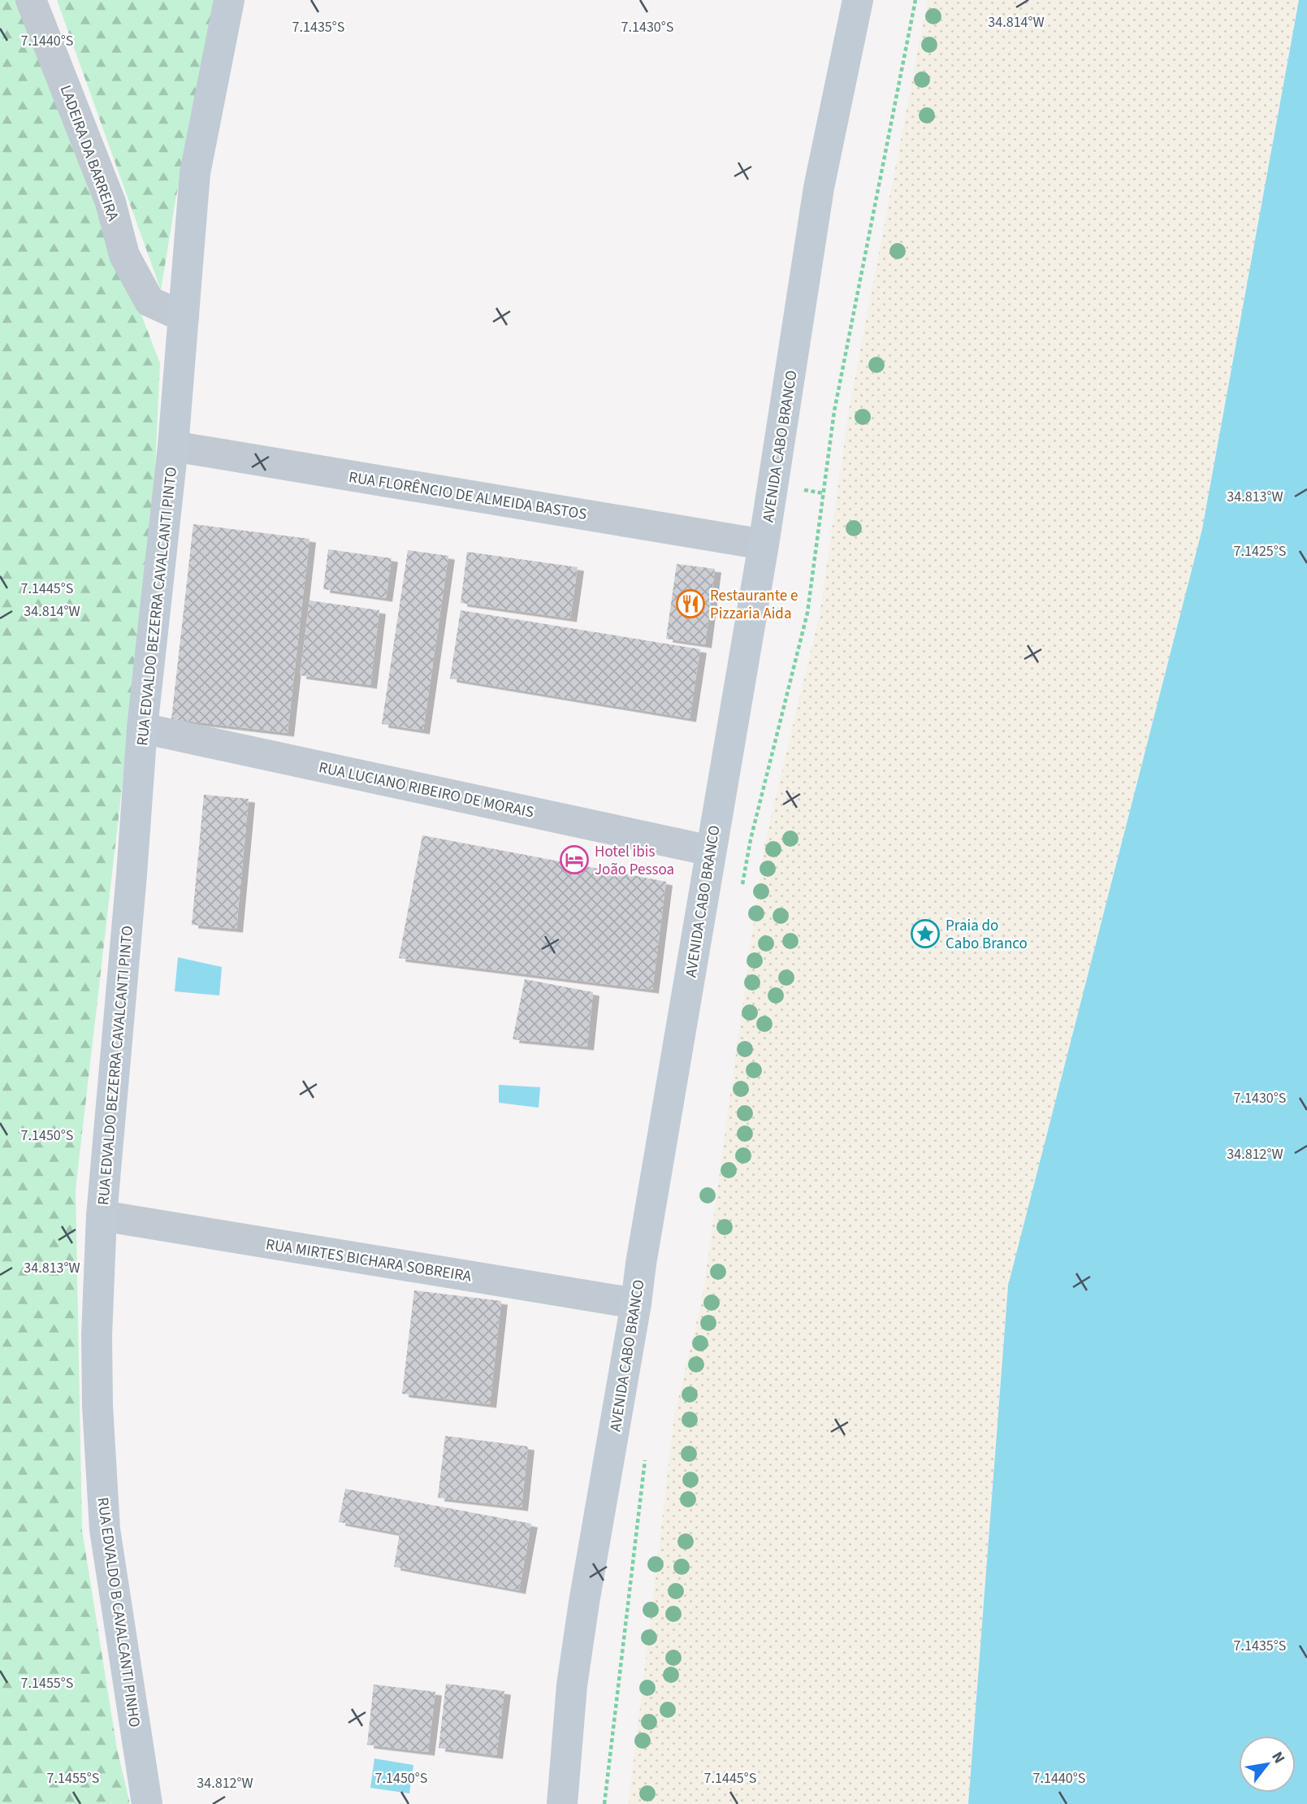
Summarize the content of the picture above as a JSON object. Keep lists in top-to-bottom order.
{
  "streets": {
    "main road": ["AVENIDA CABO BRANCO", "RUA EDVALDO BEZERRA CAVALCANTI PINTO", "RUA EDVALDO B CAVALCANTI PINHO"],
    "street": [
      "LADEIRA DA BARREIRA",
      "RUA FLORÊNCIO DE ALMEIDA BASTOS",
      "RUA LUCIANO RIBEIRO DE MORAIS",
      "RUA MIRTES BICHARA SOBREIRA"
    ]
  },
  "crossings": [
    ["LADEIRA DA BARREIRA", "RUA EDVALDO BEZERRA CAVALCANTI PINTO"],
    ["AVENIDA CABO BRANCO", "RUA FLORÊNCIO DE ALMEIDA BASTOS"],
    ["AVENIDA CABO BRANCO", "RUA LUCIANO RIBEIRO DE MORAIS"],
    ["AVENIDA CABO BRANCO", "RUA MIRTES BICHARA SOBREIRA"],
    ["RUA FLORÊNCIO DE ALMEIDA BASTOS", "RUA EDVALDO BEZERRA CAVALCANTI PINTO"],
    ["RUA EDVALDO BEZERRA CAVALCANTI PINTO", "RUA LUCIANO RIBEIRO DE MORAIS"],
    ["RUA EDVALDO BEZERRA CAVALCANTI PINTO", "RUA MIRTES BICHARA SOBREIRA"],
    ["RUA EDVALDO BEZERRA CAVALCANTI PINTO", "RUA EDVALDO B CAVALCANTI PINHO"],
    ["RUA MIRTES BICHARA SOBREIRA", "RUA EDVALDO B CAVALCANTI PINHO"]
  ],
  "places": {
    "restaurant": ["Restaurante e Pizzaria Aida"],
    "hotel": ["Hotel ibis João Pessoa"],
    "place": ["Praia do Cabo Branco"]
  },
  "north": "top right",
  "coordinates": [
    "34.814°W",
    "7.1435°S",
    "7.1430°S",
    "7.1440°S",
    "34.813°W",
    "7.1425°S",
    "7.1445°S",
    "7.1450°S",
    "34.812°W",
    "7.1455°S"
  ]
}
